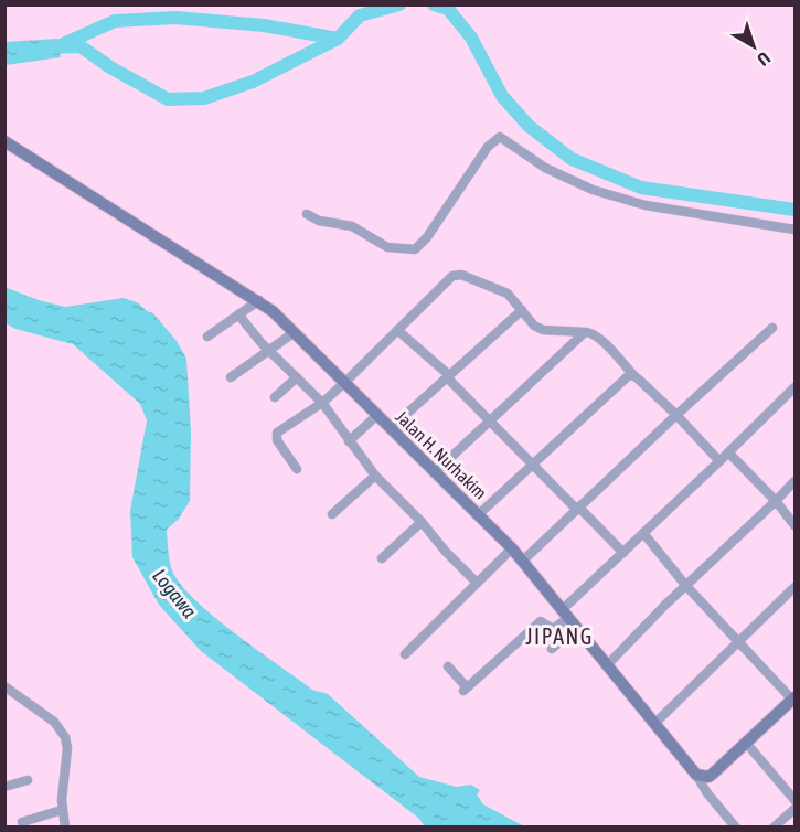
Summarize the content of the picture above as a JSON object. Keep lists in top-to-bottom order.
{
  "streets": {
    "main road": ["Jalan H. Nurhakim"]
  },
  "districts": ["JIPANG"],
  "water": ["Logawa"],
  "north": "bottom right"
}
